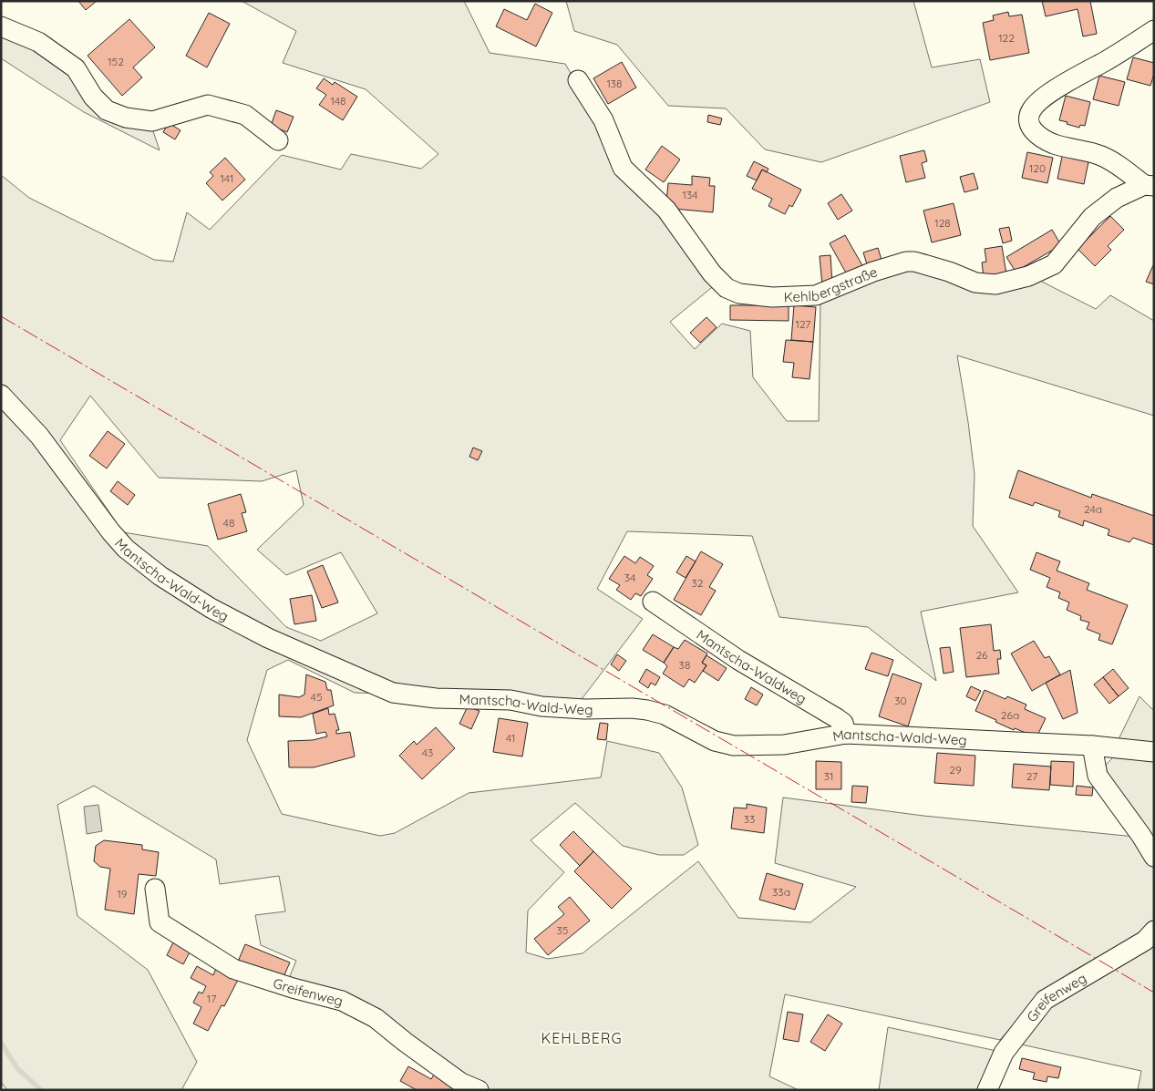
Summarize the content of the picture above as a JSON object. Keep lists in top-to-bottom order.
{
  "streets": {
    "street": [
      "Kehlbergstraße",
      "Mantscha-Wald-Weg",
      "Mantscha-Waldweg",
      "Greifenweg"
    ]
  },
  "crossings": [
    ["Mantscha-Wald-Weg", "Mantscha-Waldweg"]
  ],
  "districts": ["KEHLBERG"],
  "house_numbers": [
    "122",
    "152",
    "138",
    "148",
    "120",
    "141",
    "134",
    "128",
    "127",
    "24a",
    "48",
    "34",
    "32",
    "26",
    "38",
    "45",
    "30",
    "26a",
    "41",
    "43",
    "29",
    "31",
    "27",
    "33",
    "33a",
    "19",
    "35",
    "17"
  ]
}
